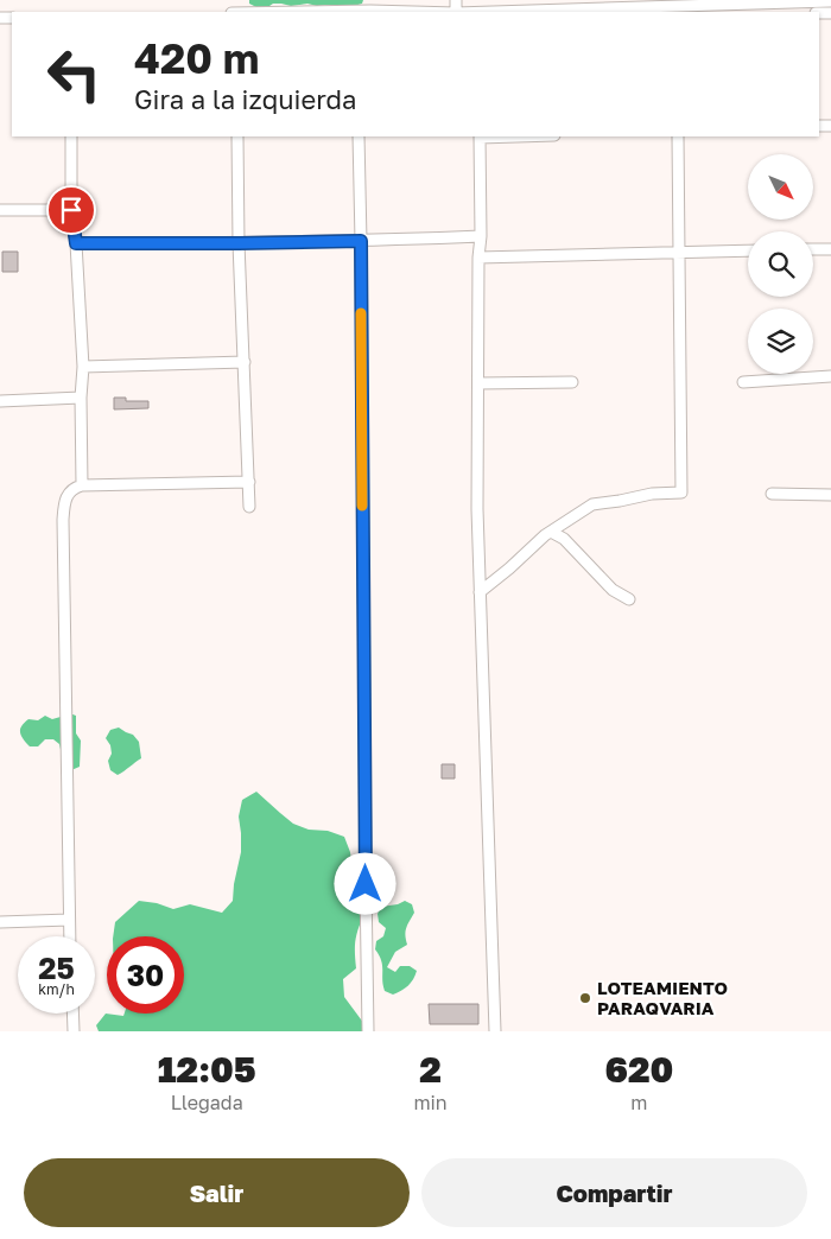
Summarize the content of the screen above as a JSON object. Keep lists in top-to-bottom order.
{
  "places": ["LOTEAMIENTO PARAQVARIA"],
  "north": "bottom right",
  "page": {
    "turn": ["420 m", "Gira a la izquierda"],
    "speed": "25 km/h",
    "limit": "30",
    "eta": [
      "12:05",
      "Llegada",
      "2",
      "min",
      "620",
      "m"
    ],
    "buttons": ["Salir", "Compartir"]
  }
}
